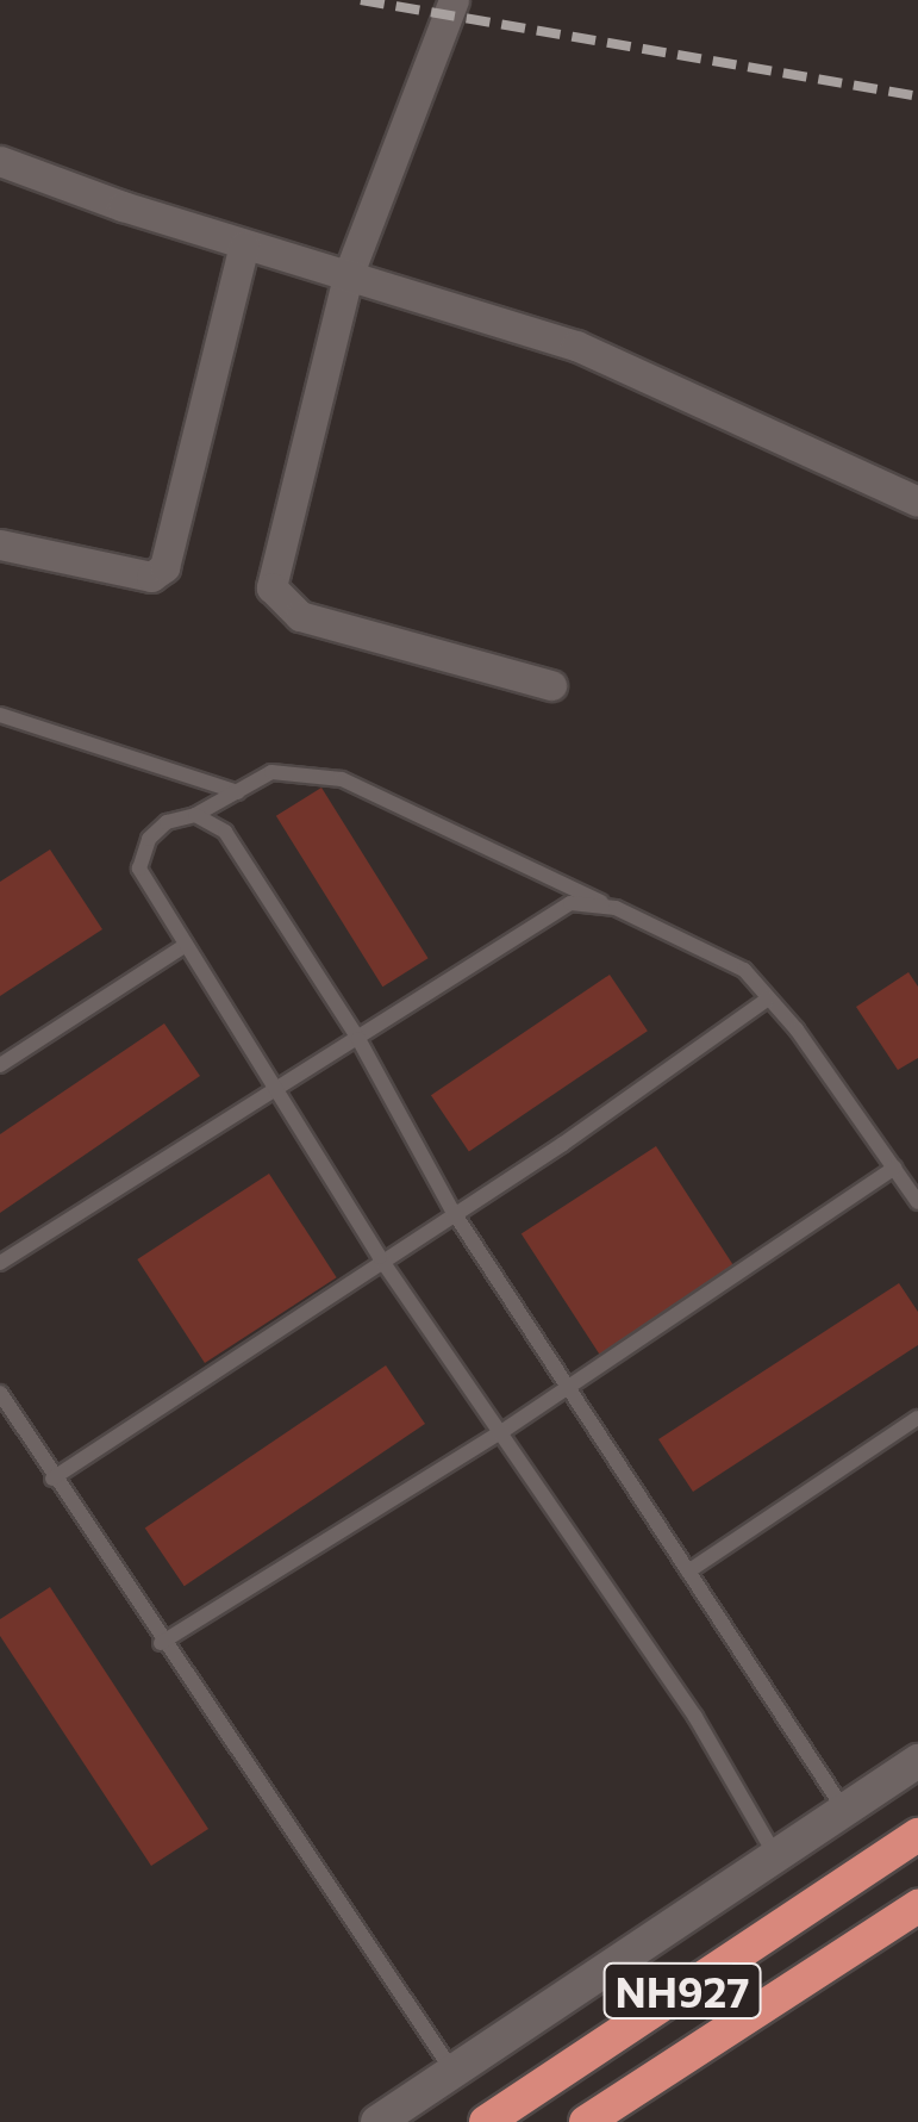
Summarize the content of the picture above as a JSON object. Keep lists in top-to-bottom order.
{
  "streets": {
    "highway": ["NH927"]
  }
}
